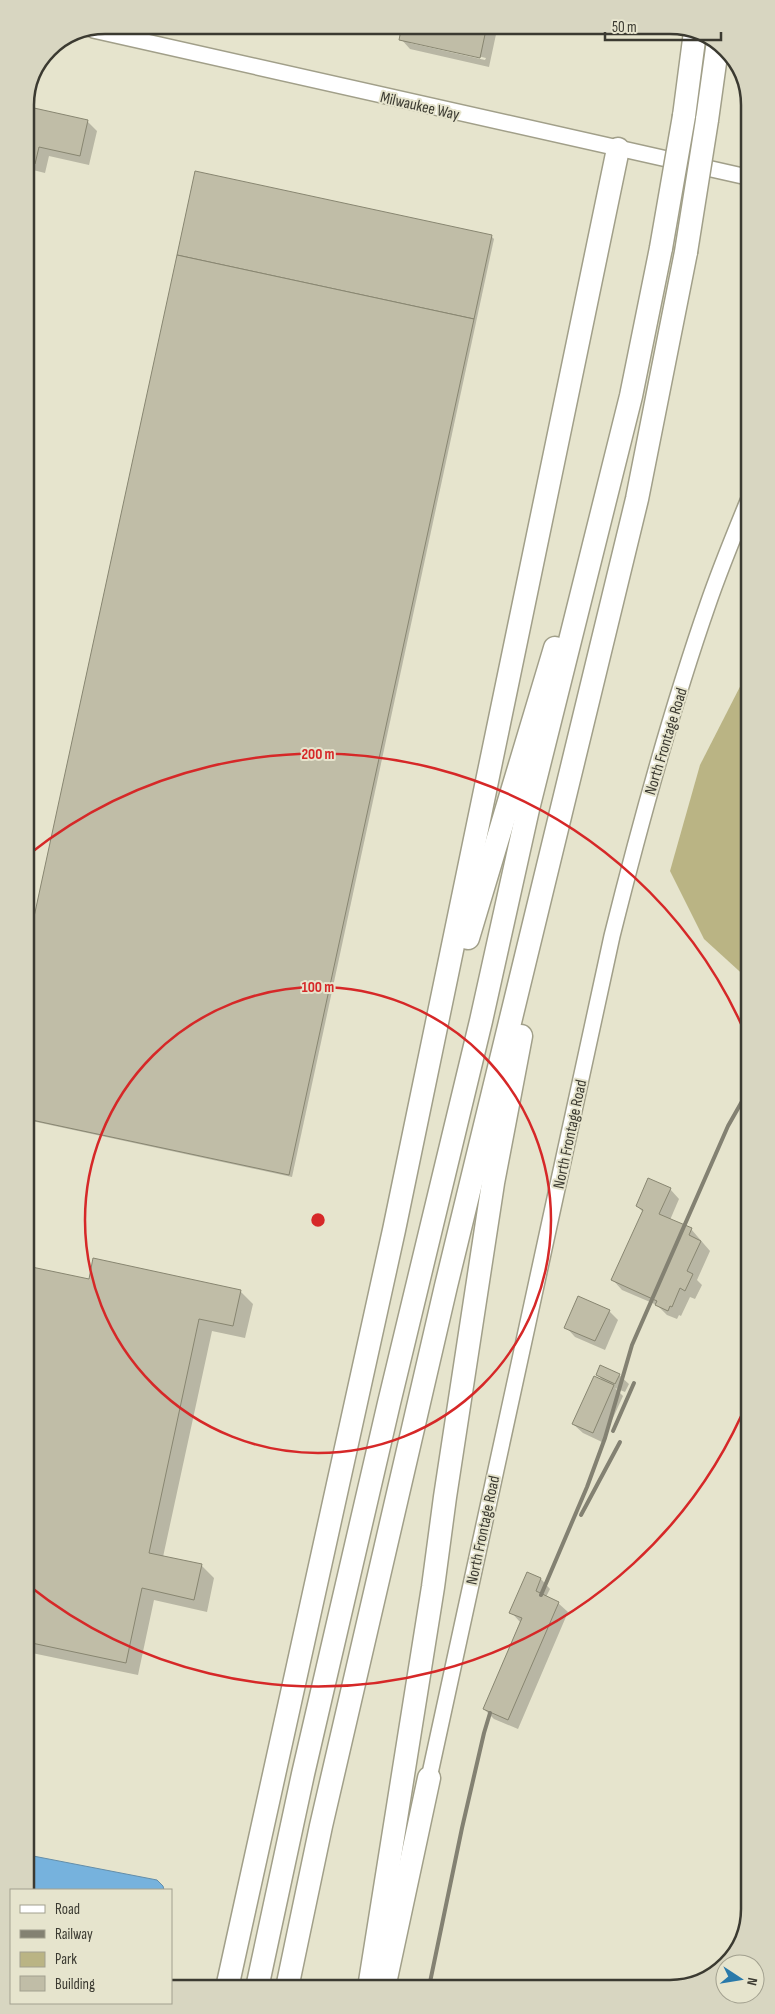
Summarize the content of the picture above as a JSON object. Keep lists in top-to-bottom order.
{
  "streets": {
    "street": ["Milwaukee Way", "North Frontage Road"]
  },
  "legend": [
    "Road",
    "Railway",
    "Park",
    "Building"
  ],
  "scale_bar": "50 m",
  "north": "right",
  "rings": ["200 m", "100 m"]
}
